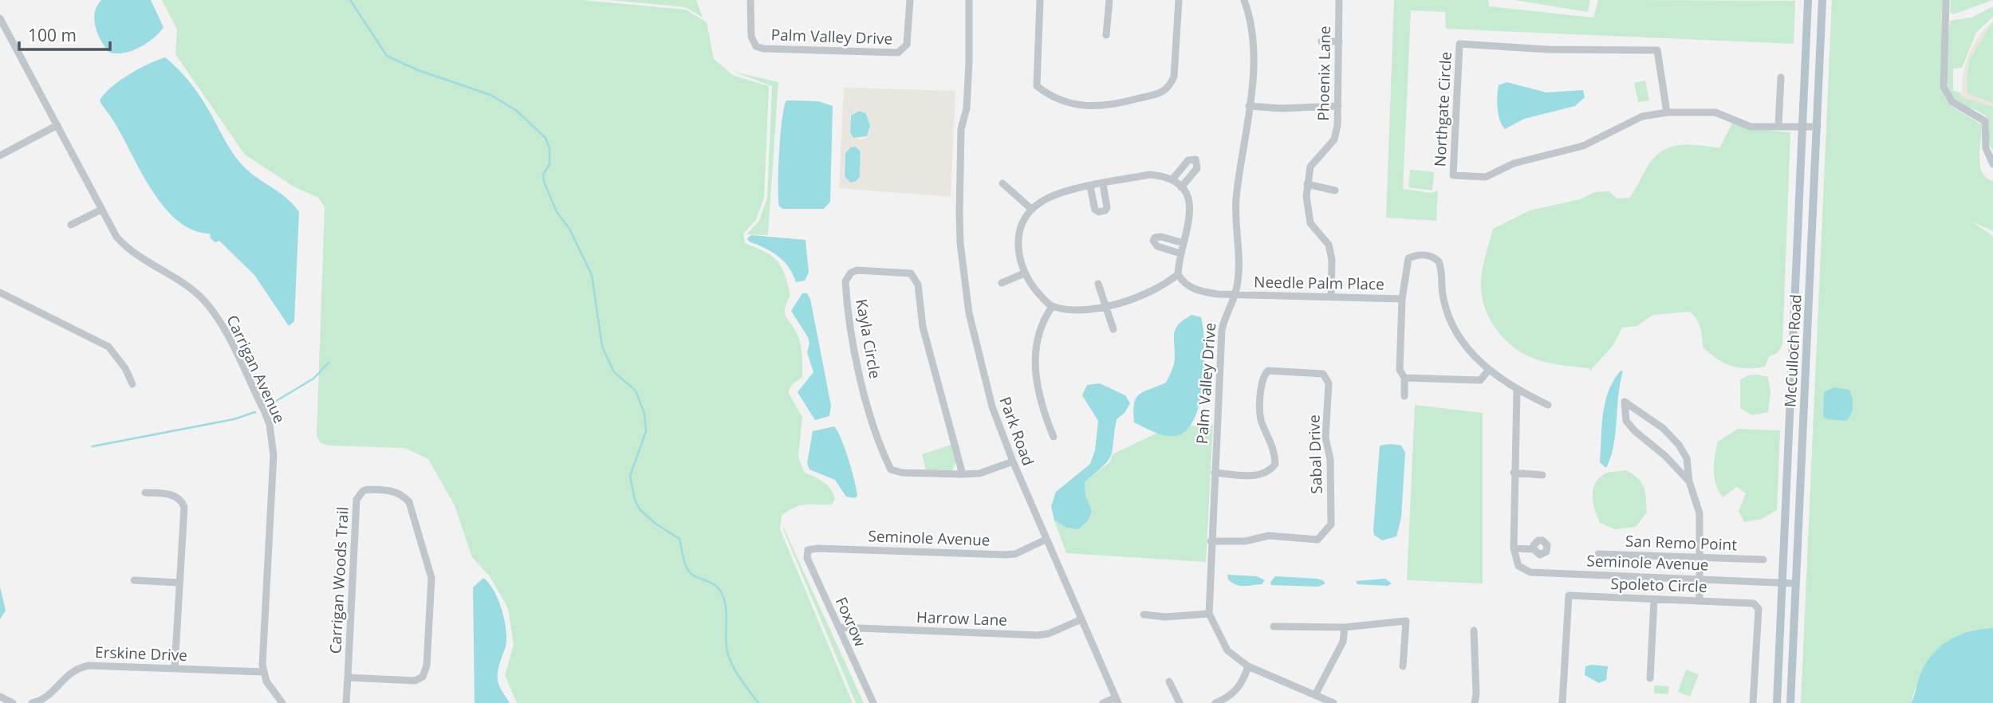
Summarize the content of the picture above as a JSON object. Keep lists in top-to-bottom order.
{
  "streets": {
    "main road": ["McCulloch Road"],
    "street": [
      "Palm Valley Drive",
      "Phoenix Lane",
      "Northgate Circle",
      "Needle Palm Place",
      "Kayla Circle",
      "Carrigan Avenue",
      "Park Road",
      "Sabal Drive",
      "Seminole Avenue",
      "San Remo Point",
      "Carrigan Woods Trail",
      "Spoleto Circle",
      "Harrow Lane",
      "Foxrow",
      "Erskine Drive"
    ]
  },
  "crossings": [
    ["Palm Valley Drive", "Needle Palm Place"],
    ["Palm Valley Drive", "Sabal Drive"],
    ["Phoenix Lane", "Needle Palm Place"],
    ["Northgate Circle", "McCulloch Road"],
    ["Kayla Circle", "Park Road"],
    ["McCulloch Road", "Seminole Avenue"],
    ["Carrigan Avenue", "Erskine Drive"],
    ["Park Road", "Seminole Avenue"],
    ["Park Road", "Harrow Lane"],
    ["Seminole Avenue", "Foxrow"],
    ["Harrow Lane", "Foxrow"]
  ],
  "scale_bar": "100 m"
}
